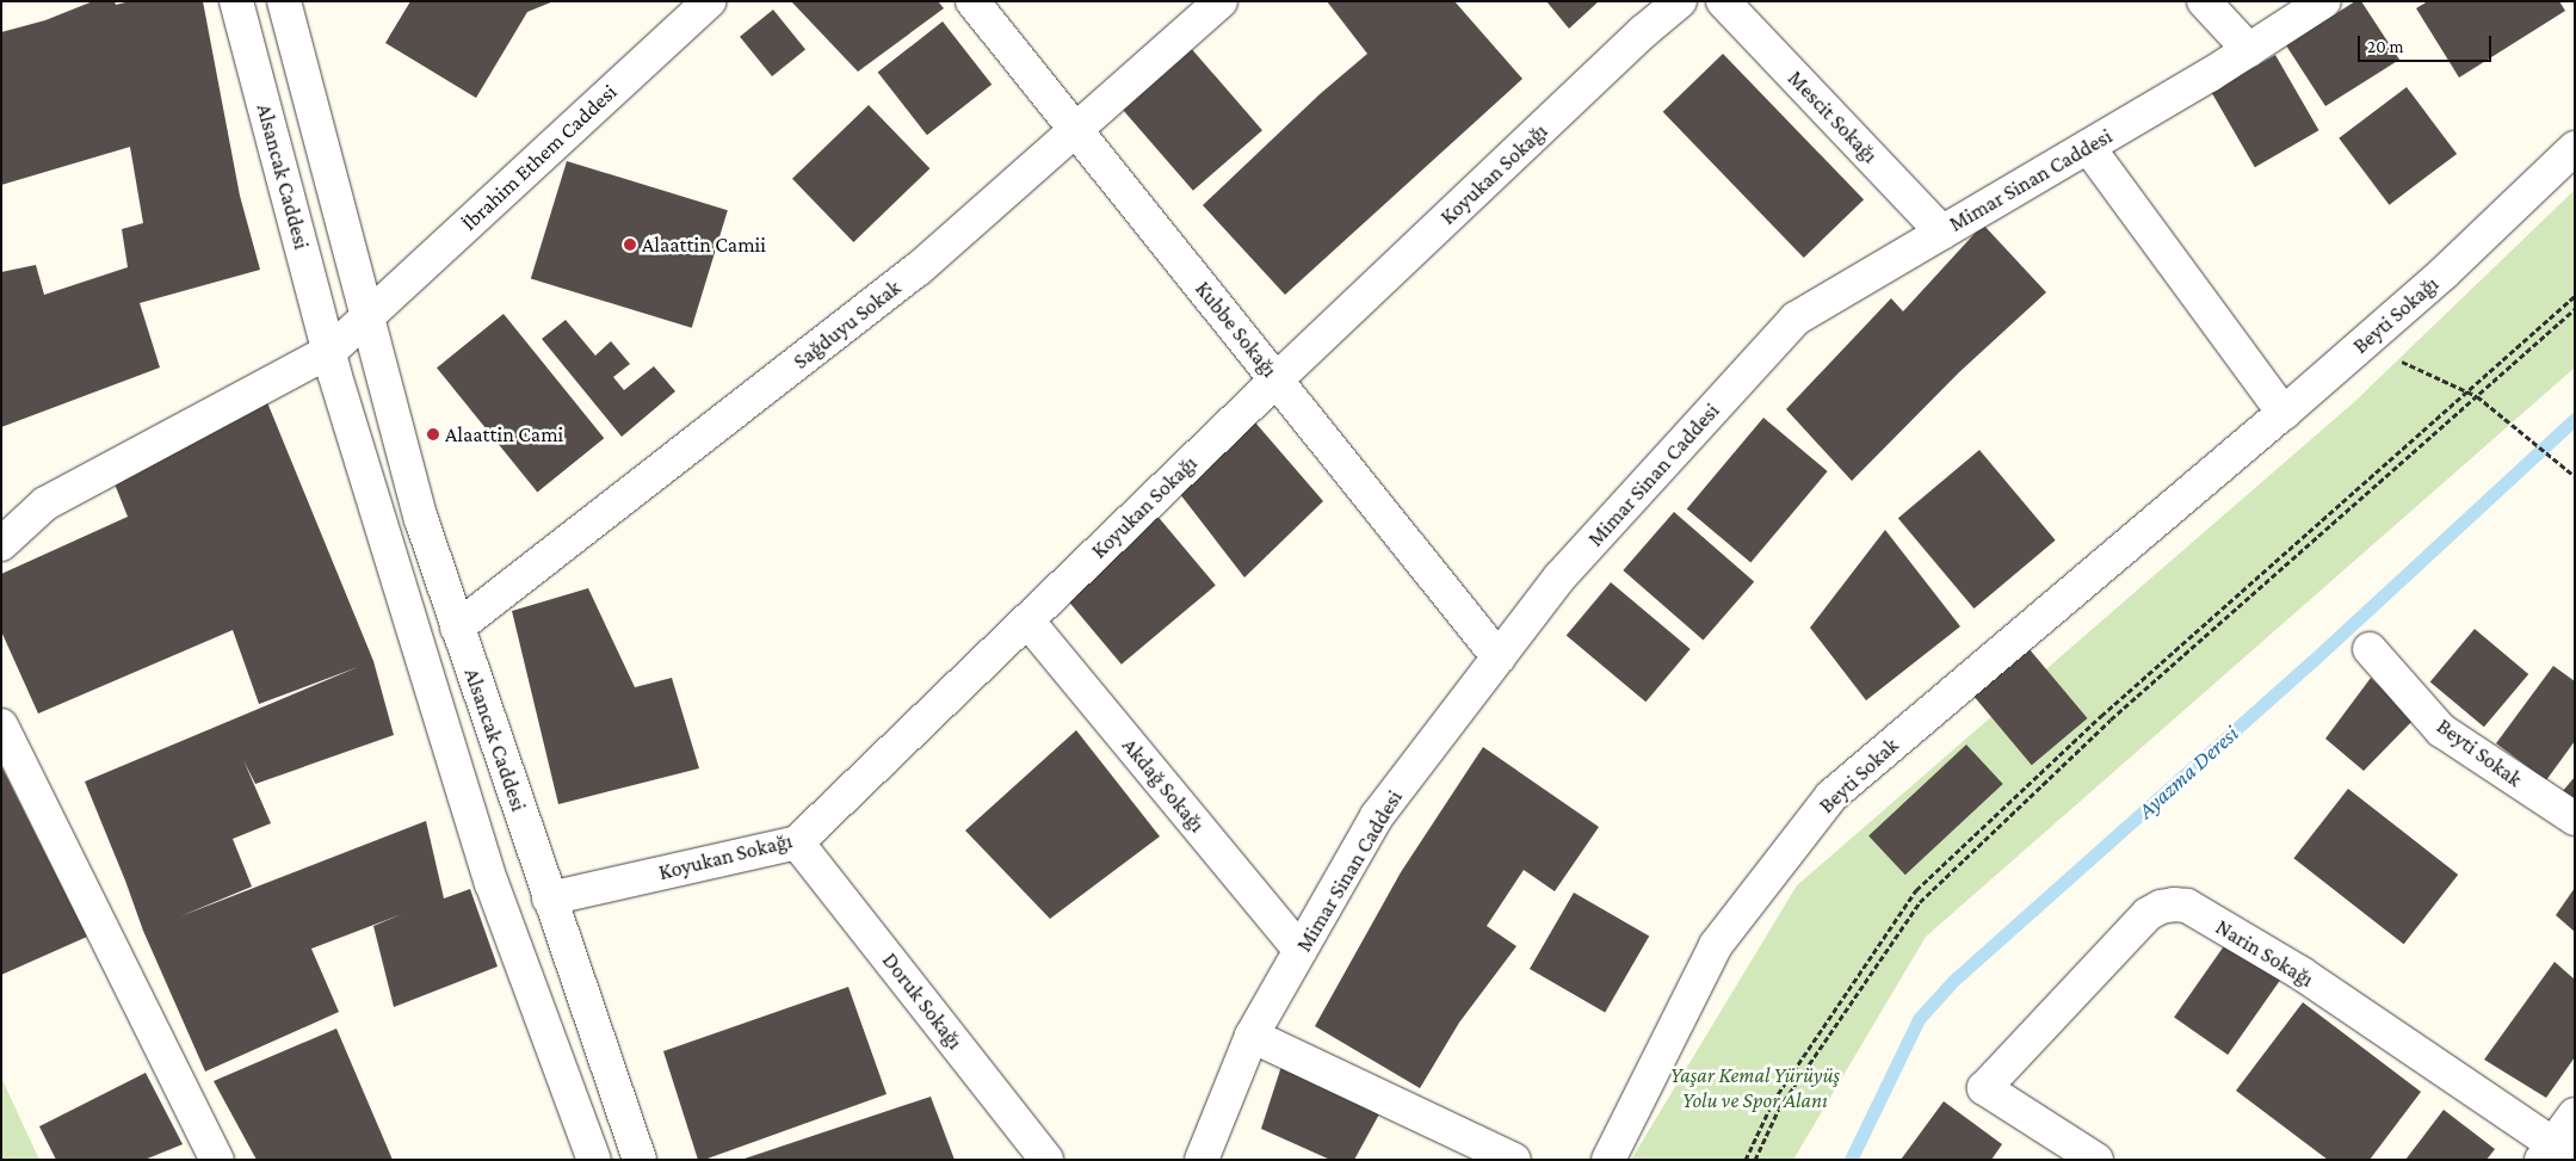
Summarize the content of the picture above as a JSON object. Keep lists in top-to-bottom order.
{
  "streets": {
    "street": [
      "Mescit Sokağı",
      "İbrahim Ethem Caddesi",
      "Koyukan Sokağı",
      "Alsancak Caddesi",
      "Mimar Sinan Caddesi",
      "Beyti Sokağı",
      "Sağduyu Sokak",
      "Kubbe Sokağı",
      "Beyti Sokak",
      "Akdağ Sokağı",
      "Narin Sokağı",
      "Doruk Sokağı"
    ]
  },
  "crossings": [
    ["Mescit Sokağı", "Mimar Sinan Caddesi"],
    ["İbrahim Ethem Caddesi", "Alsancak Caddesi"],
    ["Koyukan Sokağı", "Alsancak Caddesi"],
    ["Koyukan Sokağı", "Kubbe Sokağı"],
    ["Koyukan Sokağı", "Akdağ Sokağı"],
    ["Koyukan Sokağı", "Doruk Sokağı"],
    ["Alsancak Caddesi", "Sağduyu Sokak"],
    ["Mimar Sinan Caddesi", "Kubbe Sokağı"],
    ["Mimar Sinan Caddesi", "Akdağ Sokağı"],
    ["Beyti Sokağı", "Beyti Sokak"],
    ["Sağduyu Sokak", "Kubbe Sokağı"]
  ],
  "water": ["Ayazma Deresi"],
  "parks": ["Yaşar Kemal Yürüyüş Yolu ve Spor Alanı"],
  "places": ["Alaattin Camii", "Alaattin Cami"],
  "scale_bar": "20 m"
}
